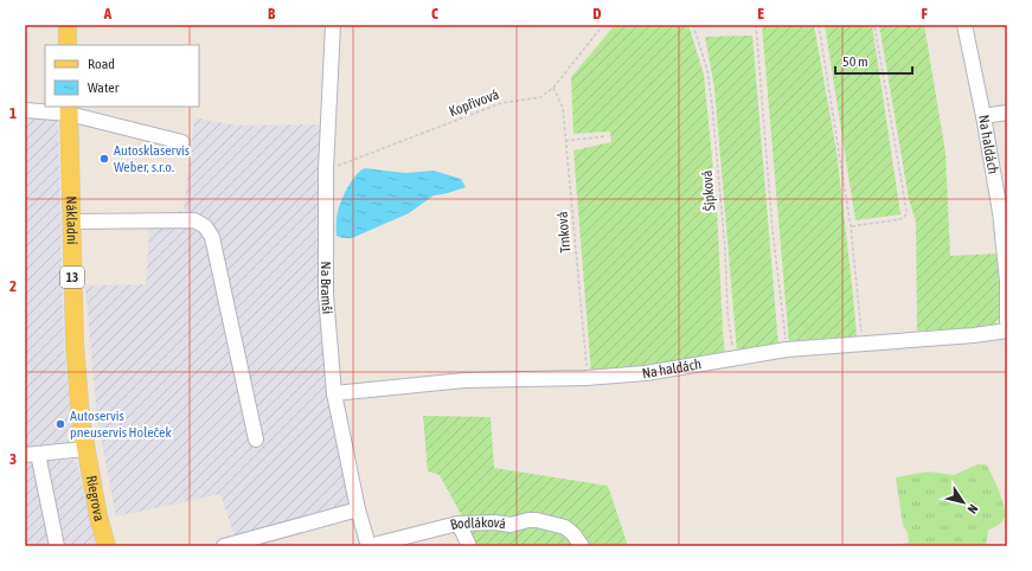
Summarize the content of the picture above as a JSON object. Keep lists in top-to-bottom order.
{
  "streets": {
    "main road": ["Nákladní", "13", "Riegrova"],
    "street": ["Na haldách", "Na Bramši", "Bodláková"],
    "path": ["Kopřivová", "Šípková", "Trnková"]
  },
  "crossings": [
    ["Kopřivová", "Trnková"],
    ["Kopřivová", "Na Bramši"],
    ["Na haldách", "Šípková"],
    ["Na haldách", "Trnková"],
    ["Na haldách", "Na Bramši"],
    ["Nákladní", "Riegrova"],
    ["Na Bramši", "Bodláková"]
  ],
  "places": ["Autosklaservis Weber, s.r.o.", "Autoservis pneuservis Holeček"],
  "legend": ["Road", "Water"],
  "scale_bar": "50 m",
  "north": "bottom right",
  "grid": {
    "columns": [
      "A",
      "B",
      "C",
      "D",
      "E",
      "F"
    ],
    "rows": ["1", "2", "3"]
  }
}
